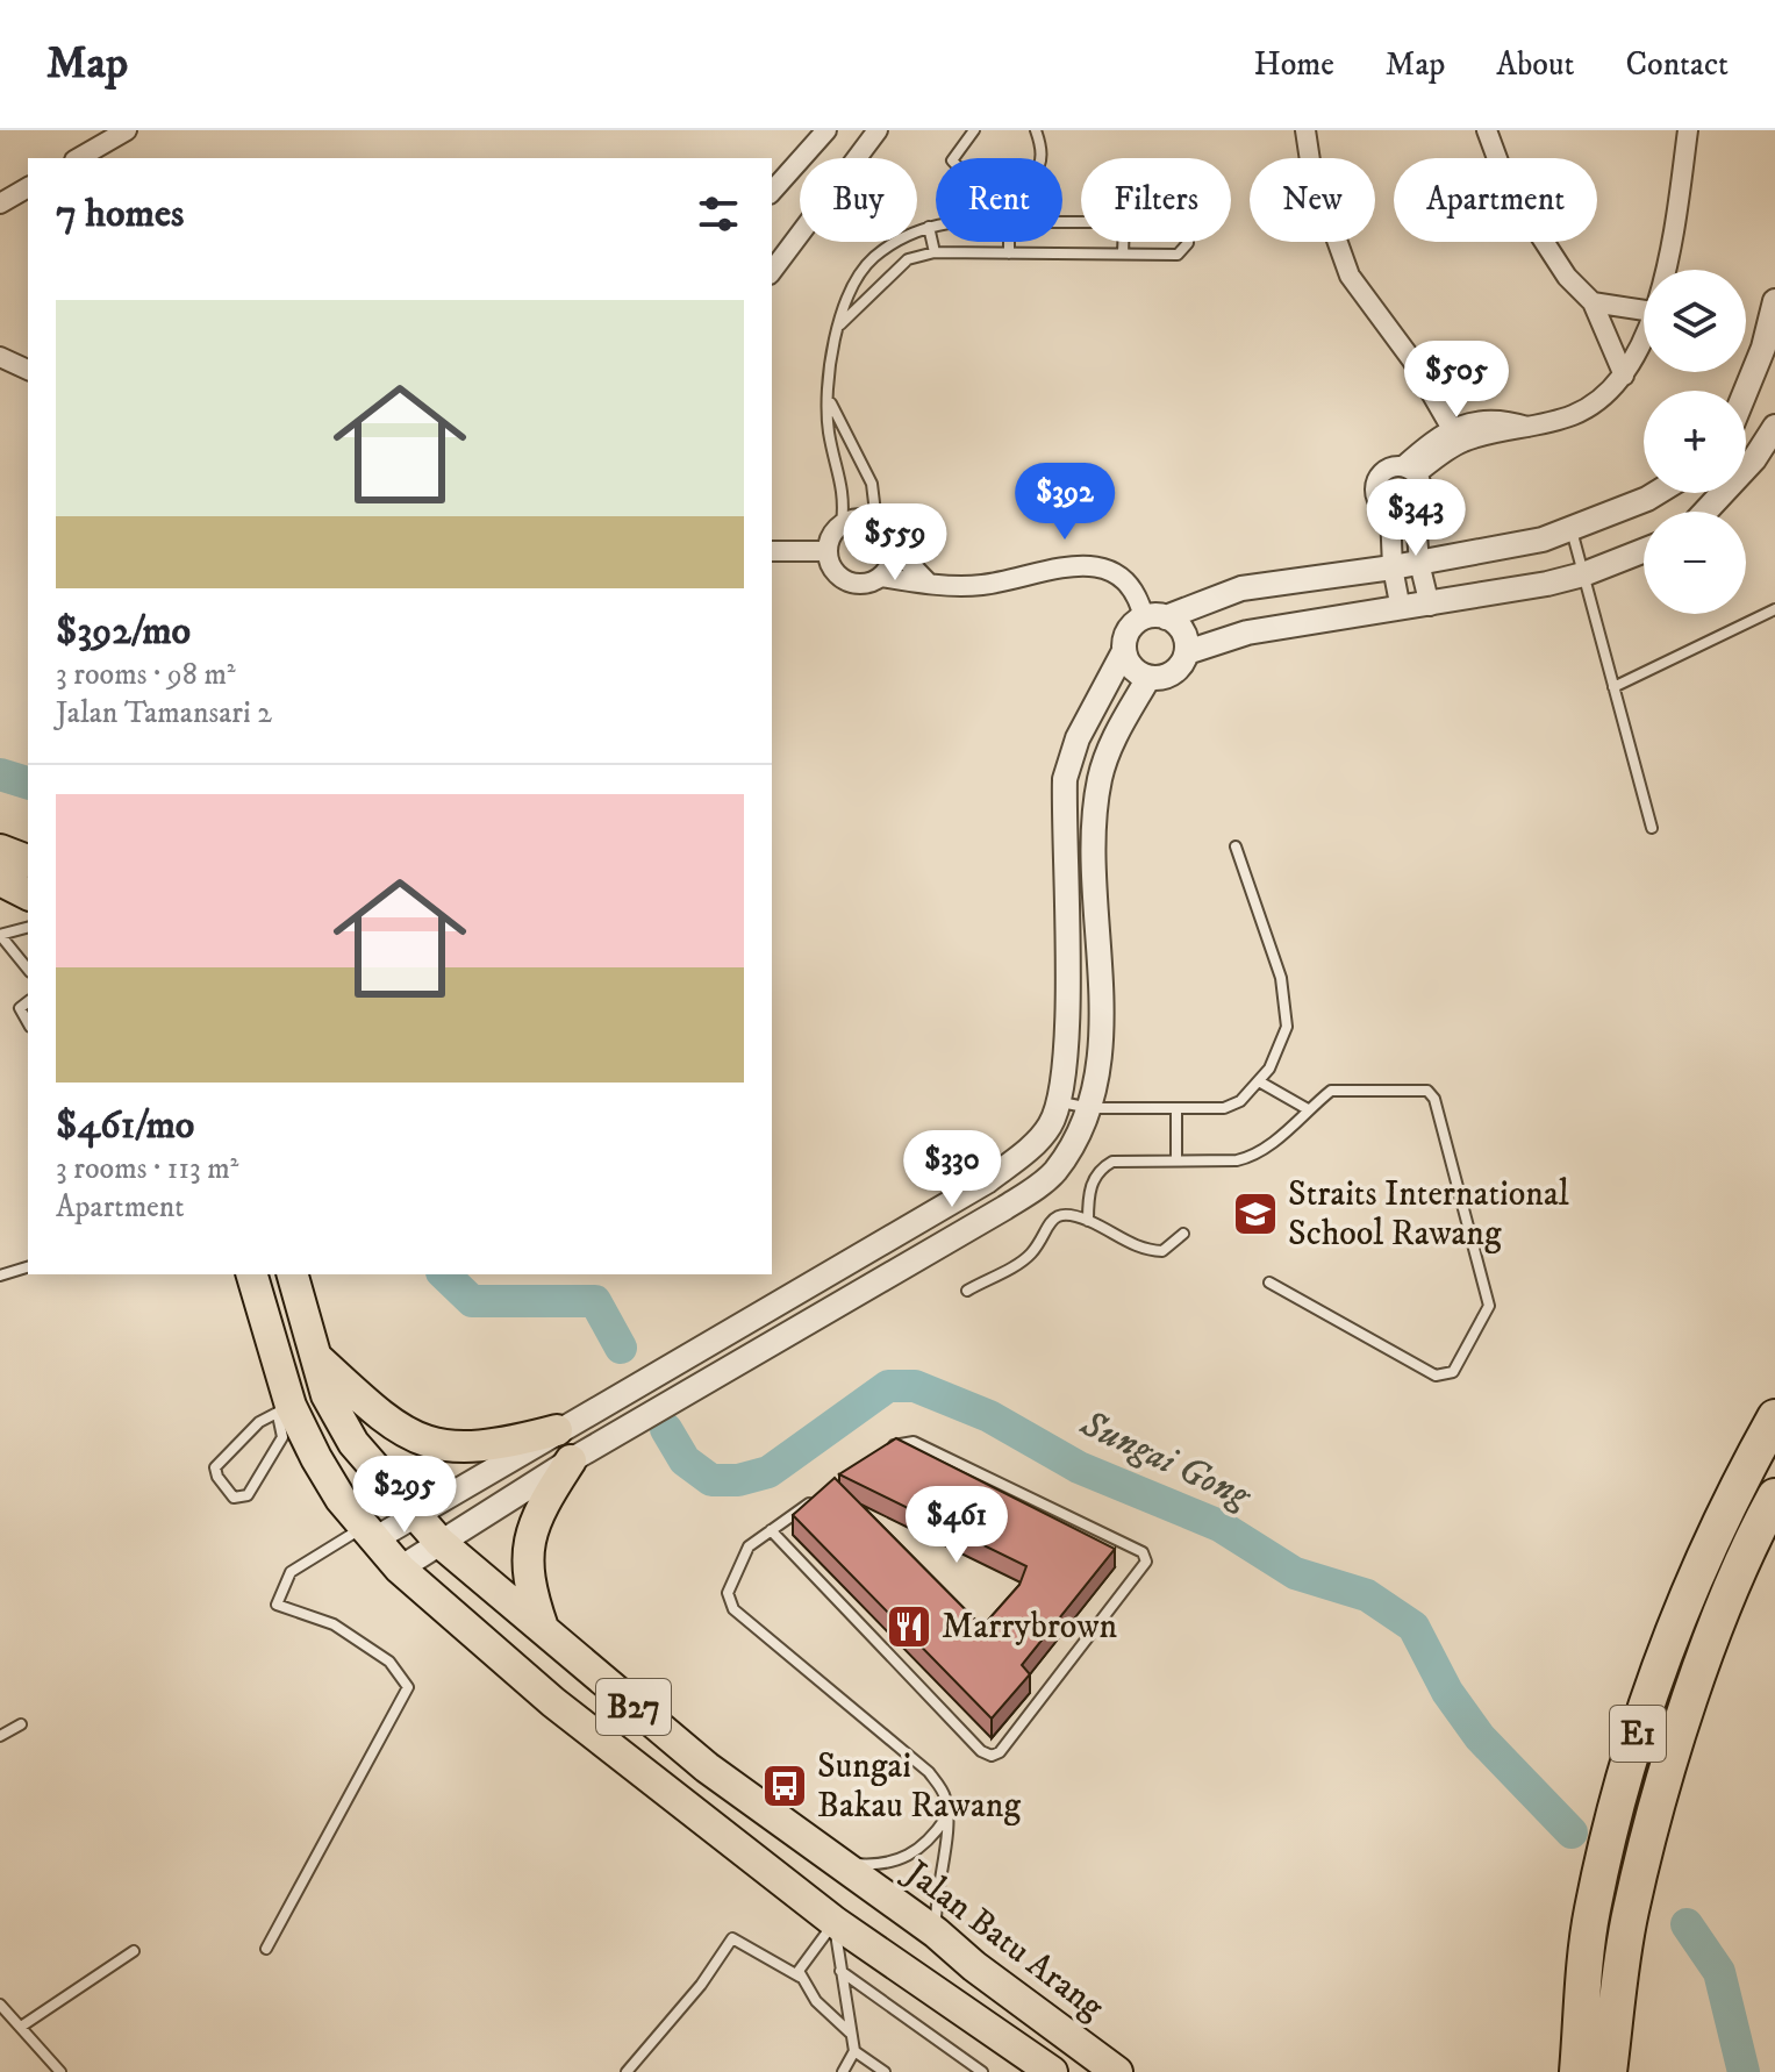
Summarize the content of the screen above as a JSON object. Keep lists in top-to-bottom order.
{
  "streets": {
    "highway": ["E1"],
    "main road": ["B27", "Jalan Batu Arang"]
  },
  "water": ["Sungai Gong"],
  "places": {
    "school or university": ["Straits International School Rawang"],
    "restaurant": ["Marrybrown"],
    "bus stop": ["Sungai Bakau Rawang"]
  },
  "page": {
    "header": "Map",
    "nav": [
      "Home",
      "Map",
      "About",
      "Contact"
    ],
    "chip": [
      "Buy",
      "Rent",
      "Filters",
      "New",
      "Apartment"
    ],
    "heading": "7 homes",
    "map_buttons": ["+", "−"],
    "list": [
      {
        "name": "$392/mo",
        "note": "3 rooms · 98 m² · Jalan Tamansari 2"
      },
      {
        "name": "$461/mo",
        "note": "3 rooms · 113 m² · Apartment"
      }
    ],
    "price": [
      "$505",
      "$392",
      "$343",
      "$559",
      "$330",
      "$295",
      "$461"
    ]
  }
}
